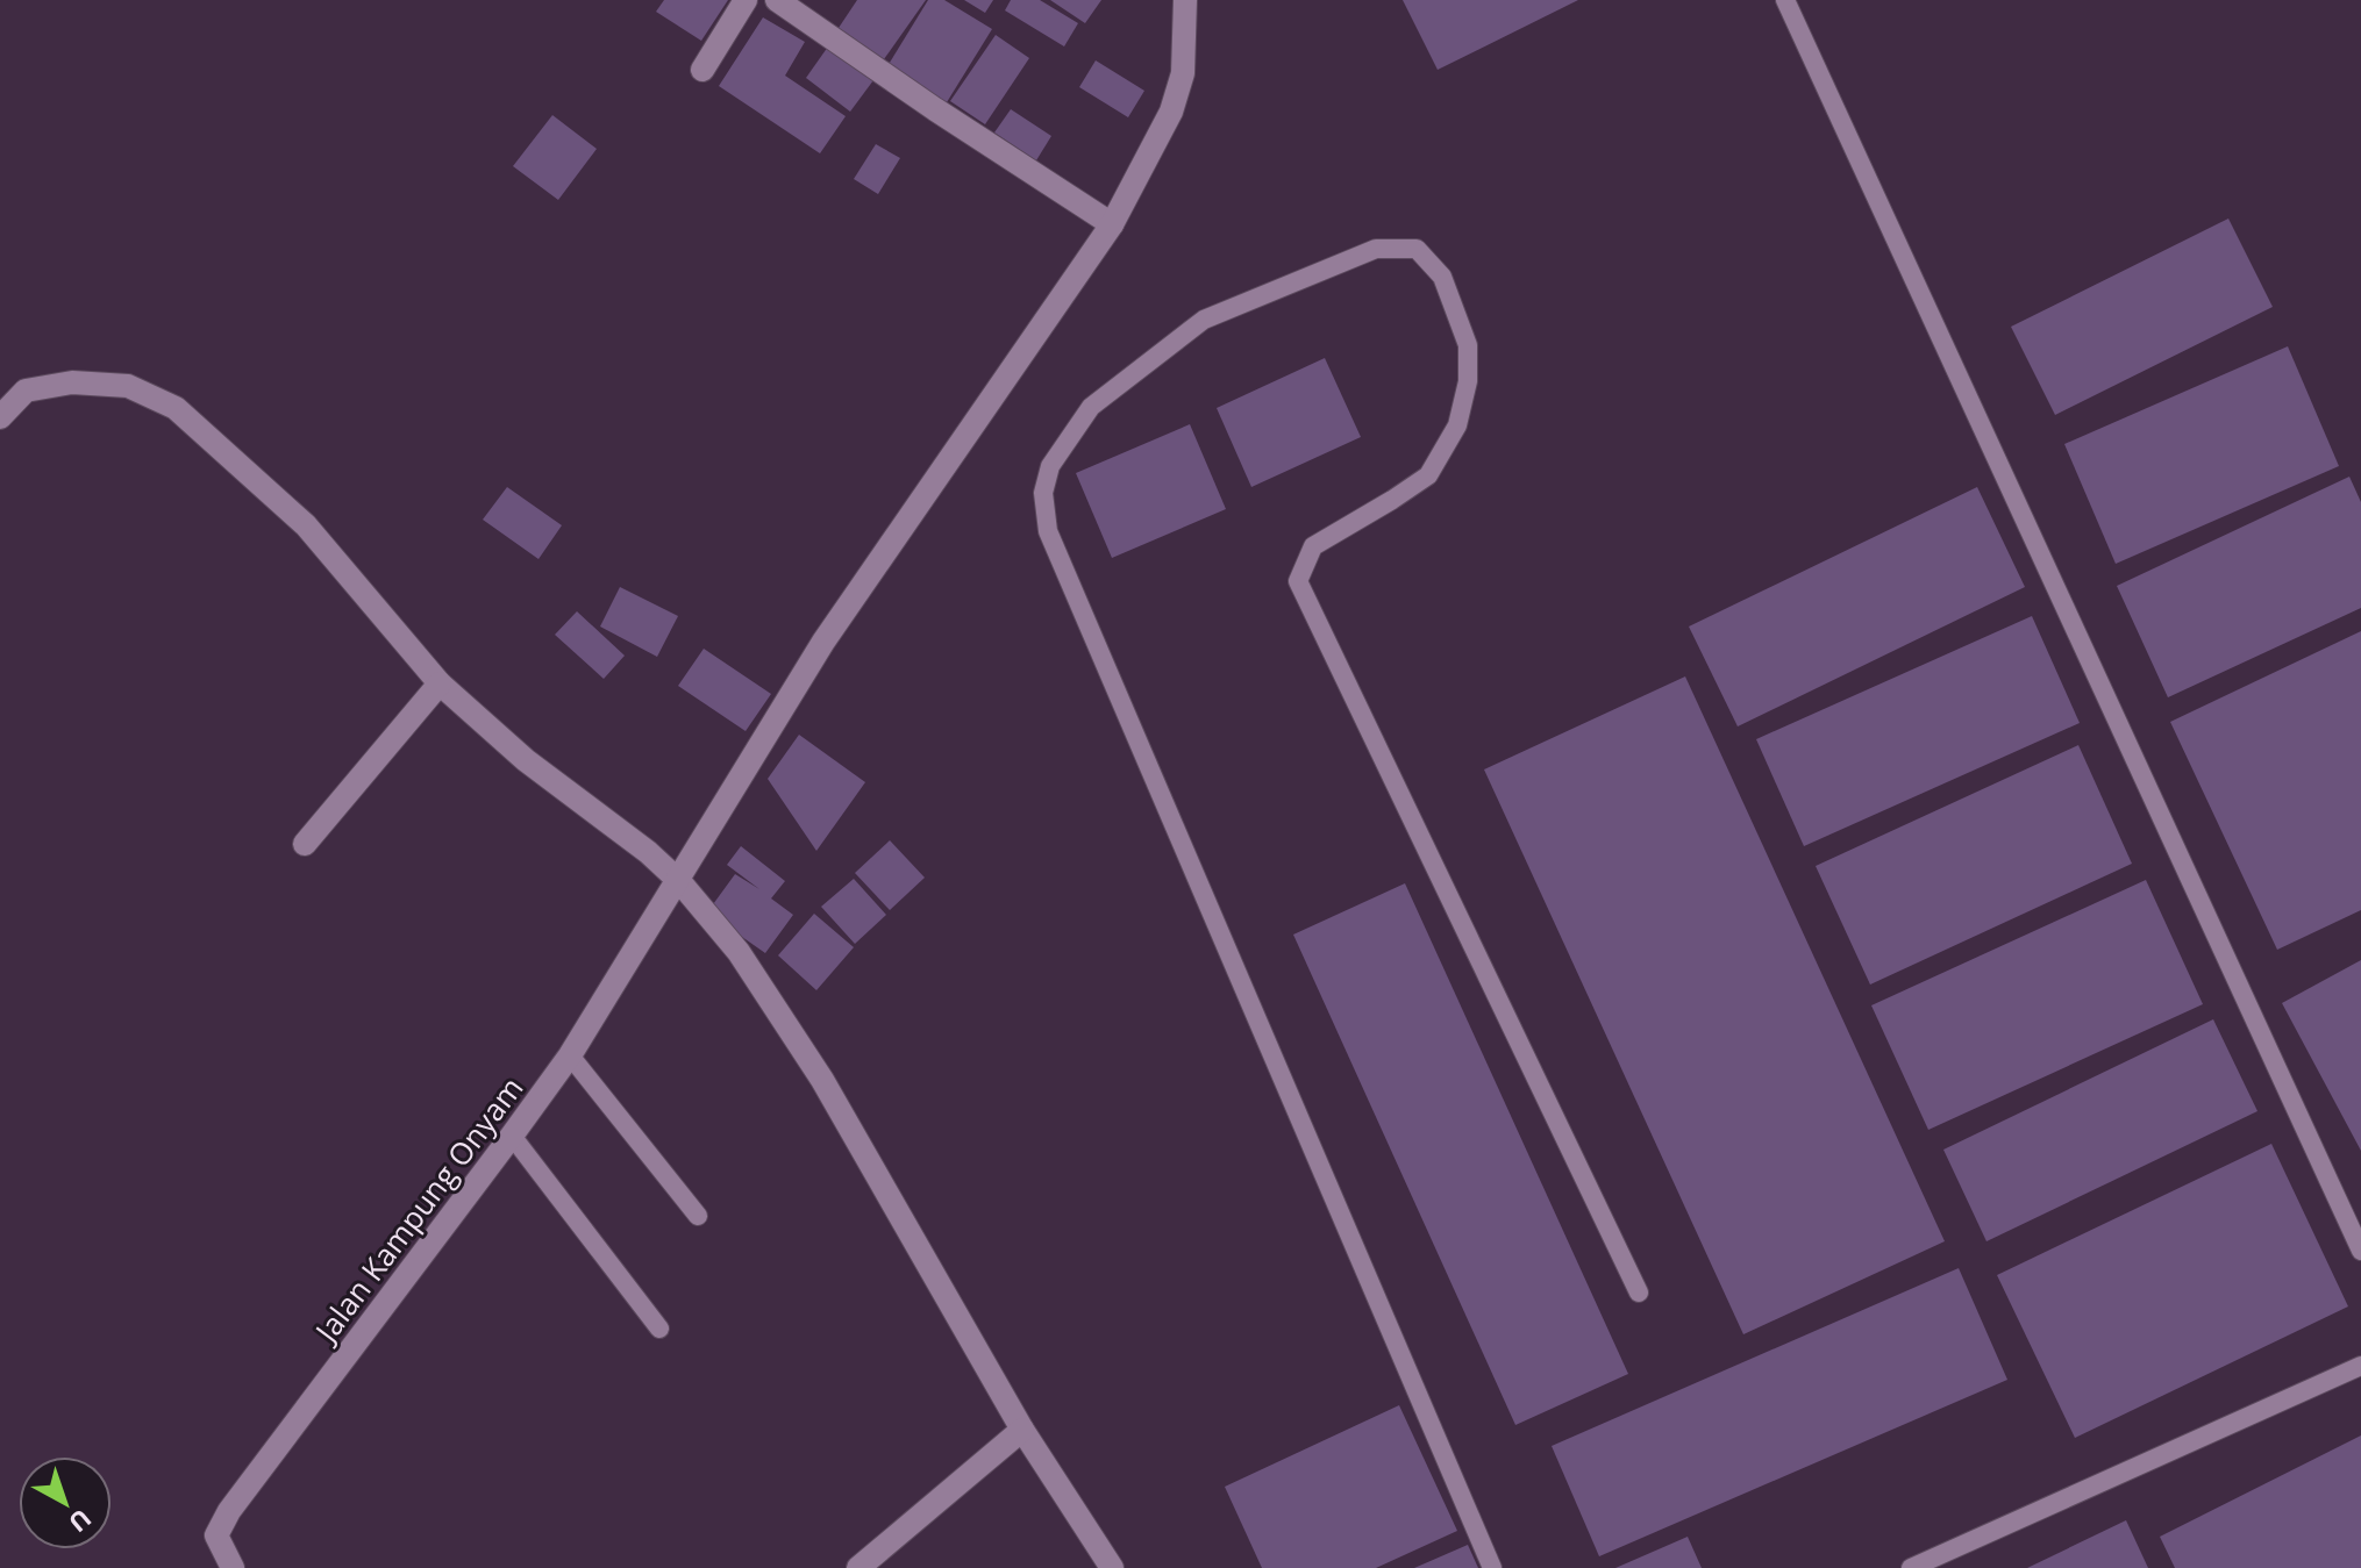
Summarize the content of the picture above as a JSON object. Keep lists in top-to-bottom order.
{
  "streets": {
    "street": ["Jalan Kampung Onyam"]
  },
  "north": "bottom right"
}
